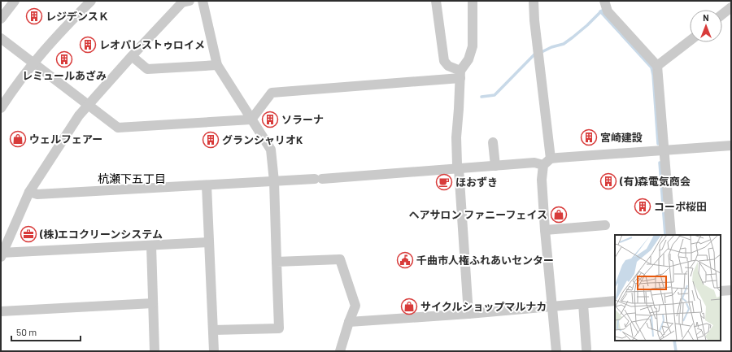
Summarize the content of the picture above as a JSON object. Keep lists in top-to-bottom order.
{
  "districts": ["杭瀬下五丁目"],
  "places": {
    "building": [
      "レジデンスＫ",
      "レオパレストゥロイメ",
      "レミュールあざみ",
      "ソラーナ",
      "宮崎建設",
      "グランシャリオK",
      "(有)森電気商会",
      "コーポ桜田"
    ],
    "shop": ["ウェルフェアー", "ヘアサロン ファニーフェイス", "サイクルショップマルナカ"],
    "cafe": ["ほおずき"],
    "office": ["(株)エコクリーンシステム"],
    "public building": ["千曲市人権ふれあいセンター"]
  },
  "scale_bar": "50 m",
  "north": "top"
}
